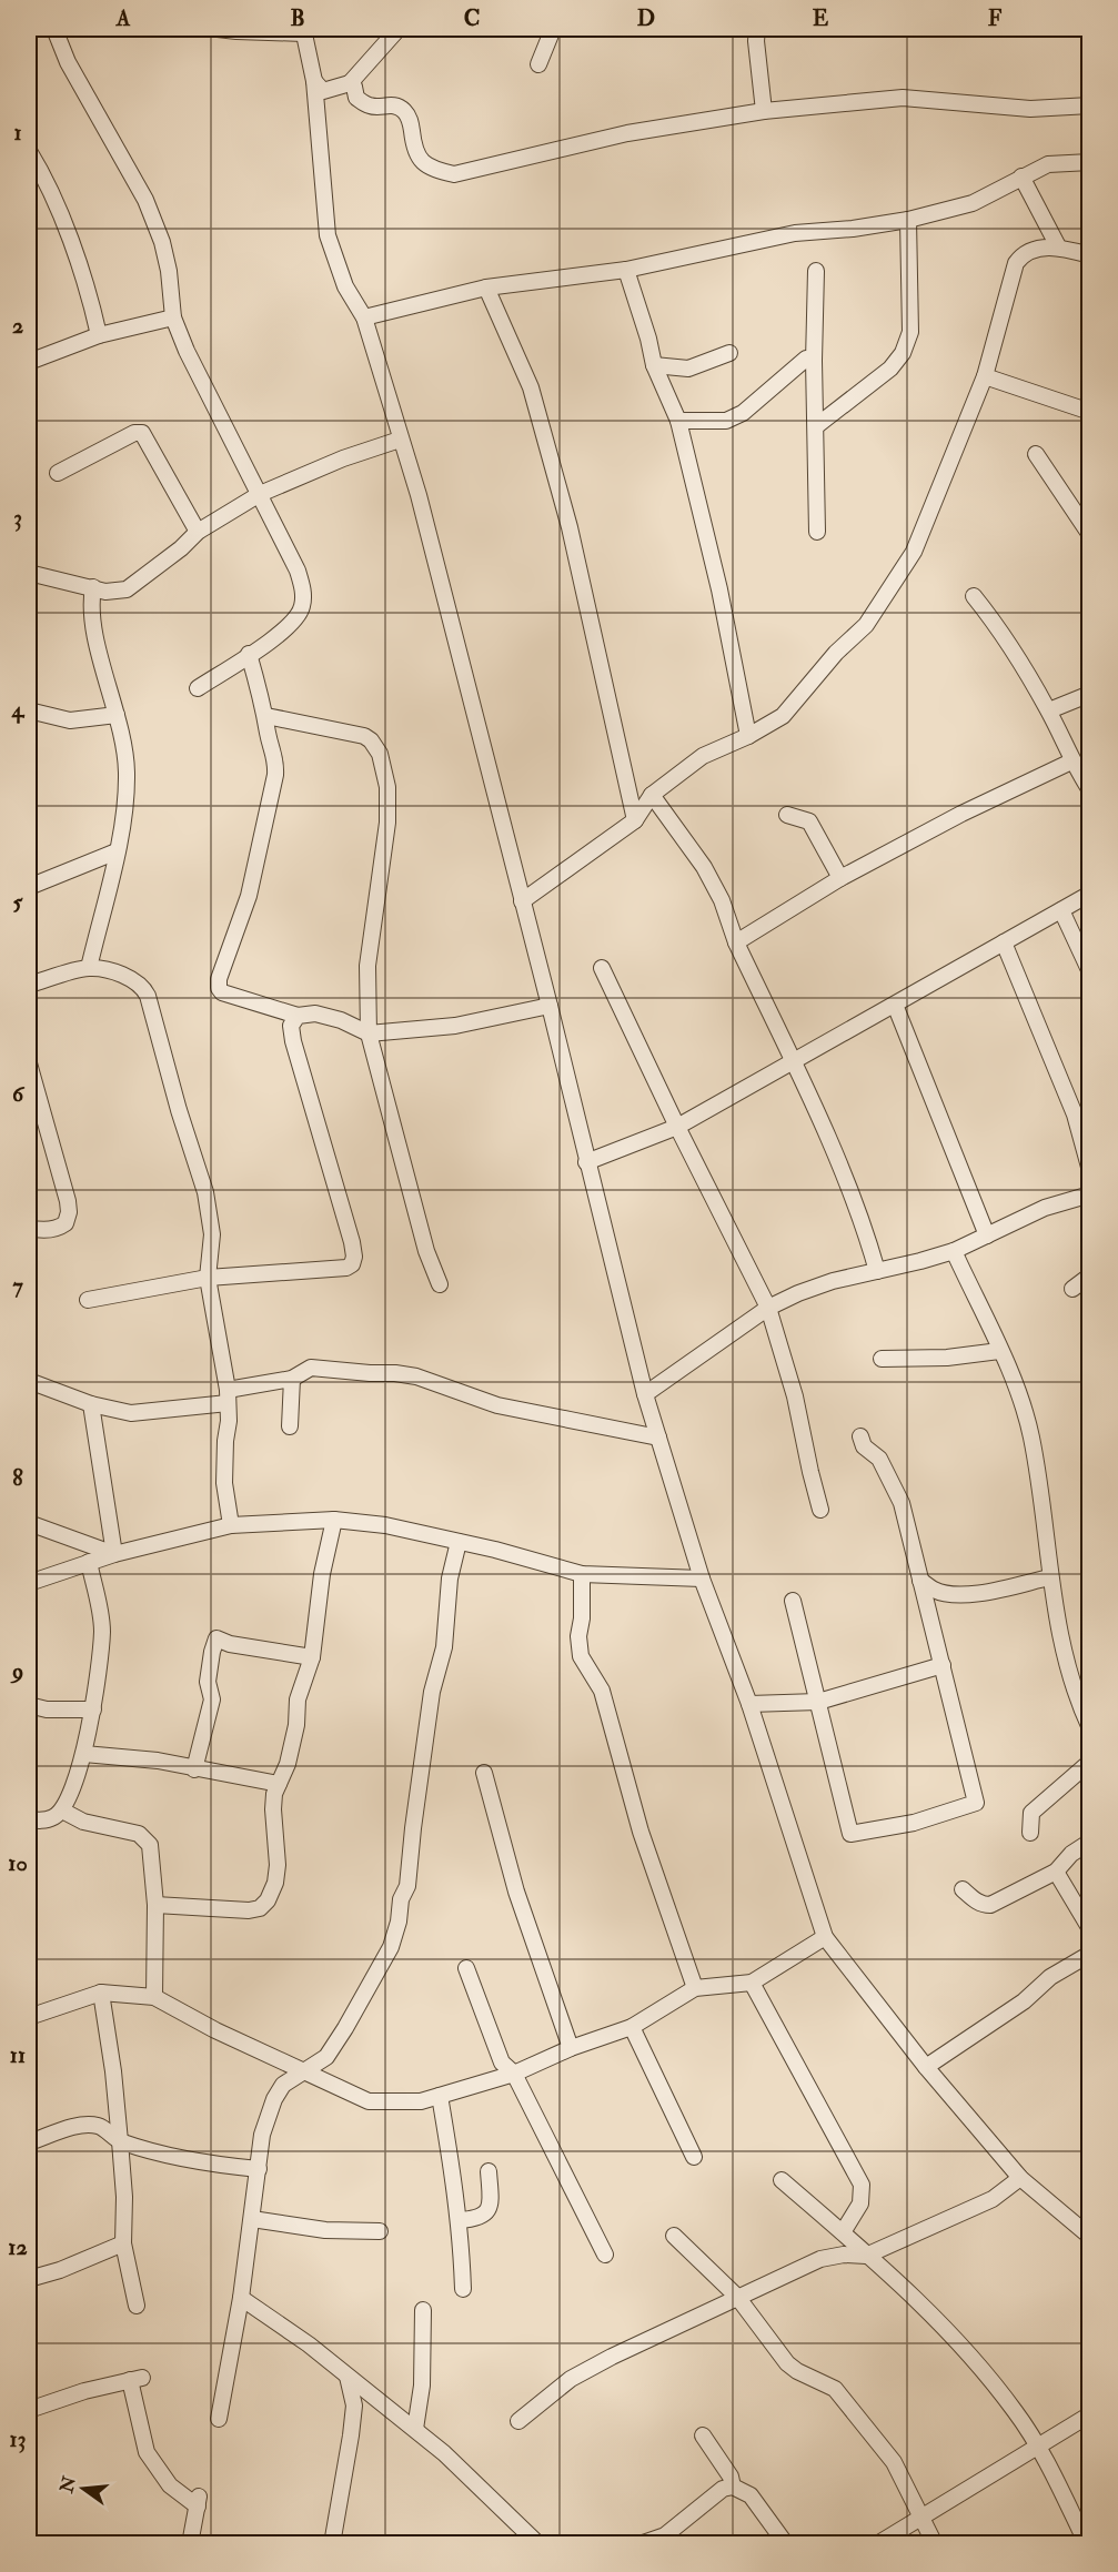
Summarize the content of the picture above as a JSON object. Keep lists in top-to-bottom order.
{
  "north": "left",
  "grid": {
    "columns": [
      "A",
      "B",
      "C",
      "D",
      "E",
      "F"
    ],
    "rows": [
      "1",
      "2",
      "3",
      "4",
      "5",
      "6",
      "7",
      "8",
      "9",
      "10",
      "11",
      "12",
      "13"
    ]
  }
}
